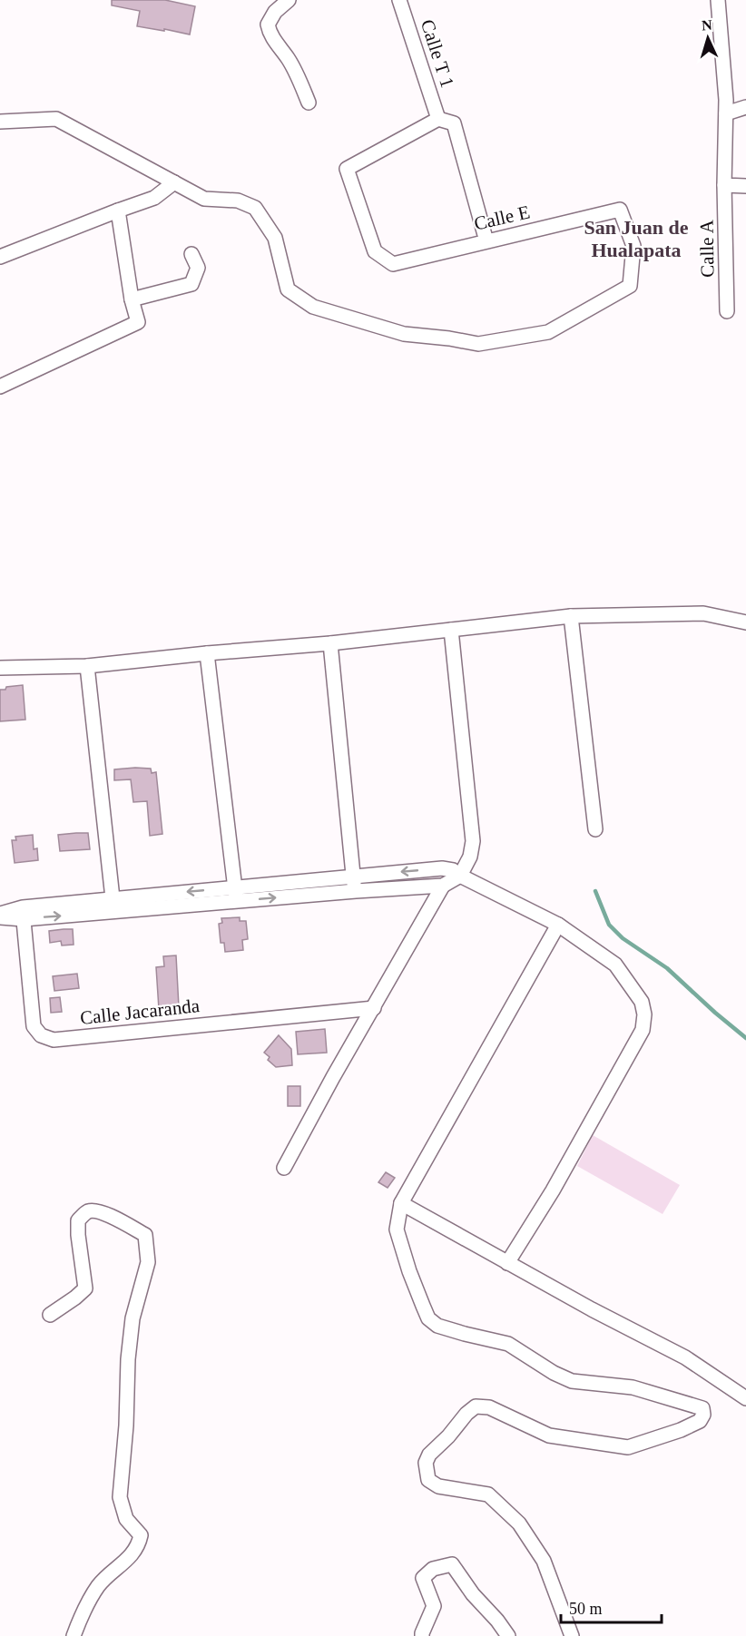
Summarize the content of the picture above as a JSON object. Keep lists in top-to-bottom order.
{
  "streets": {
    "street": [
      "Calle T 1",
      "Calle E",
      "Calle A",
      "Calle Jacaranda"
    ]
  },
  "crossings": [
    ["Calle T 1", "Calle E"]
  ],
  "districts": ["San Juan de Hualapata"],
  "scale_bar": "50 m",
  "north": "top"
}
